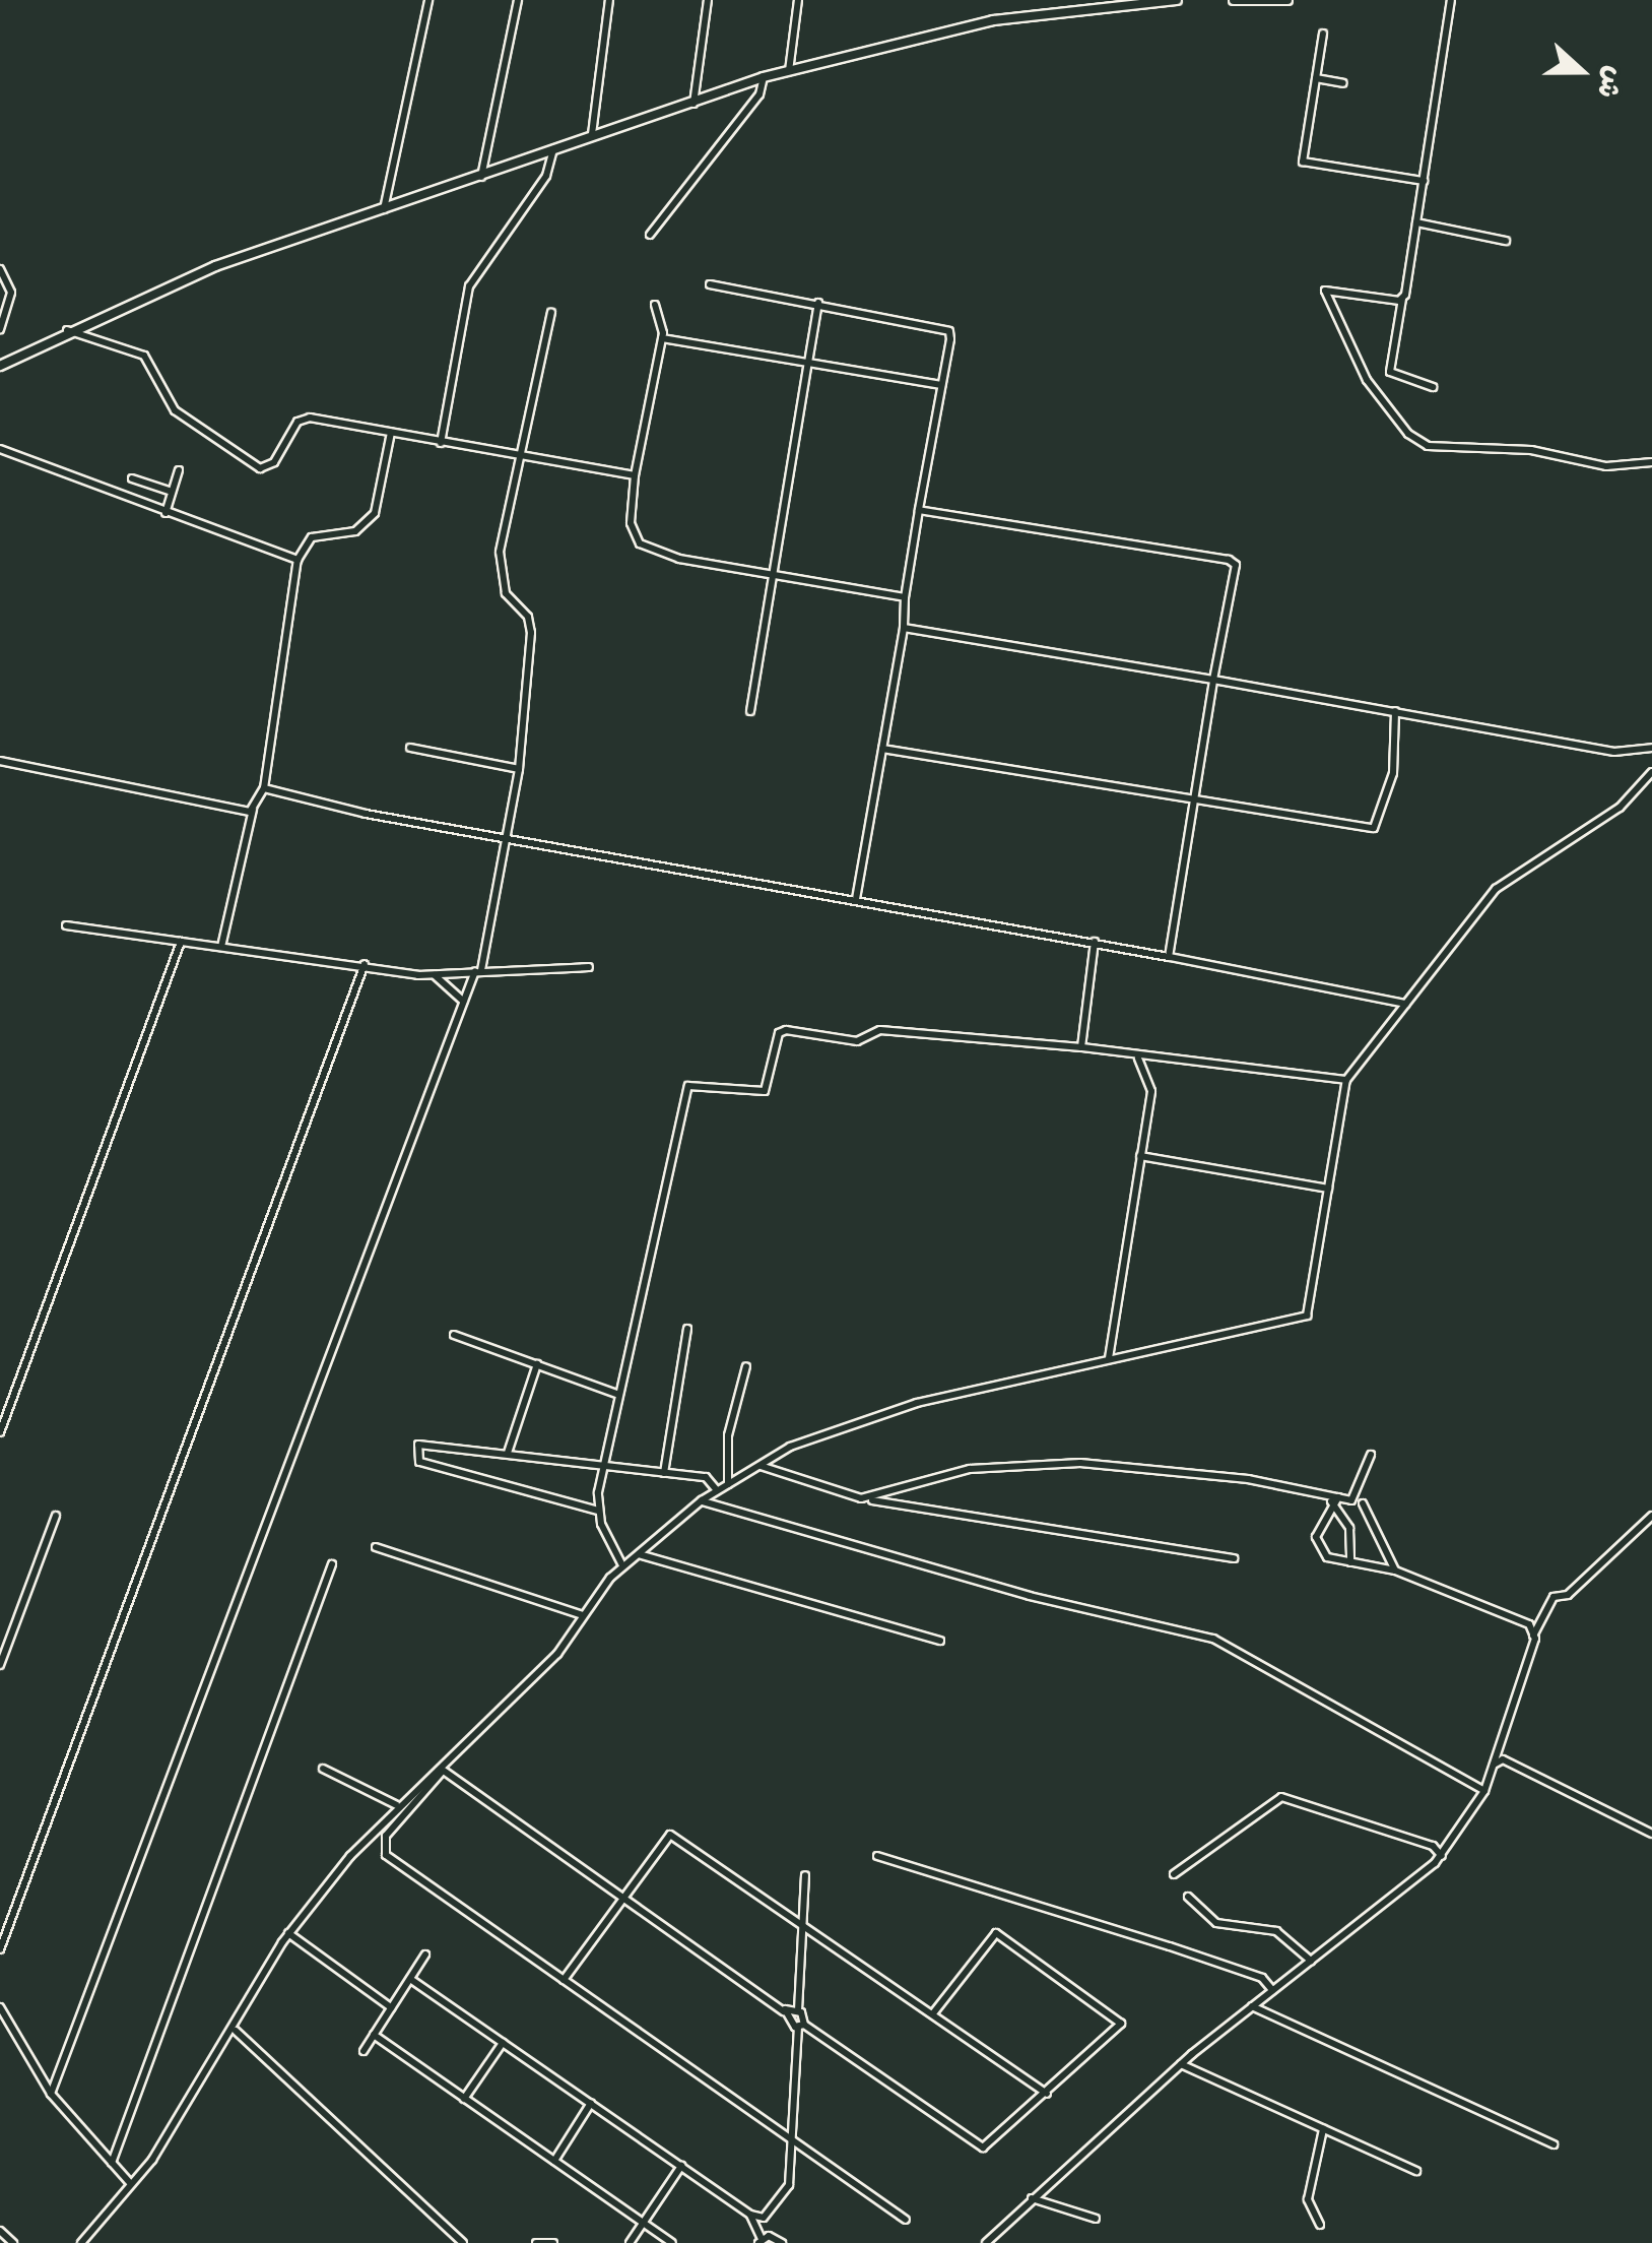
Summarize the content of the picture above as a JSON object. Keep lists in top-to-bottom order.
{
  "north": "right"
}
